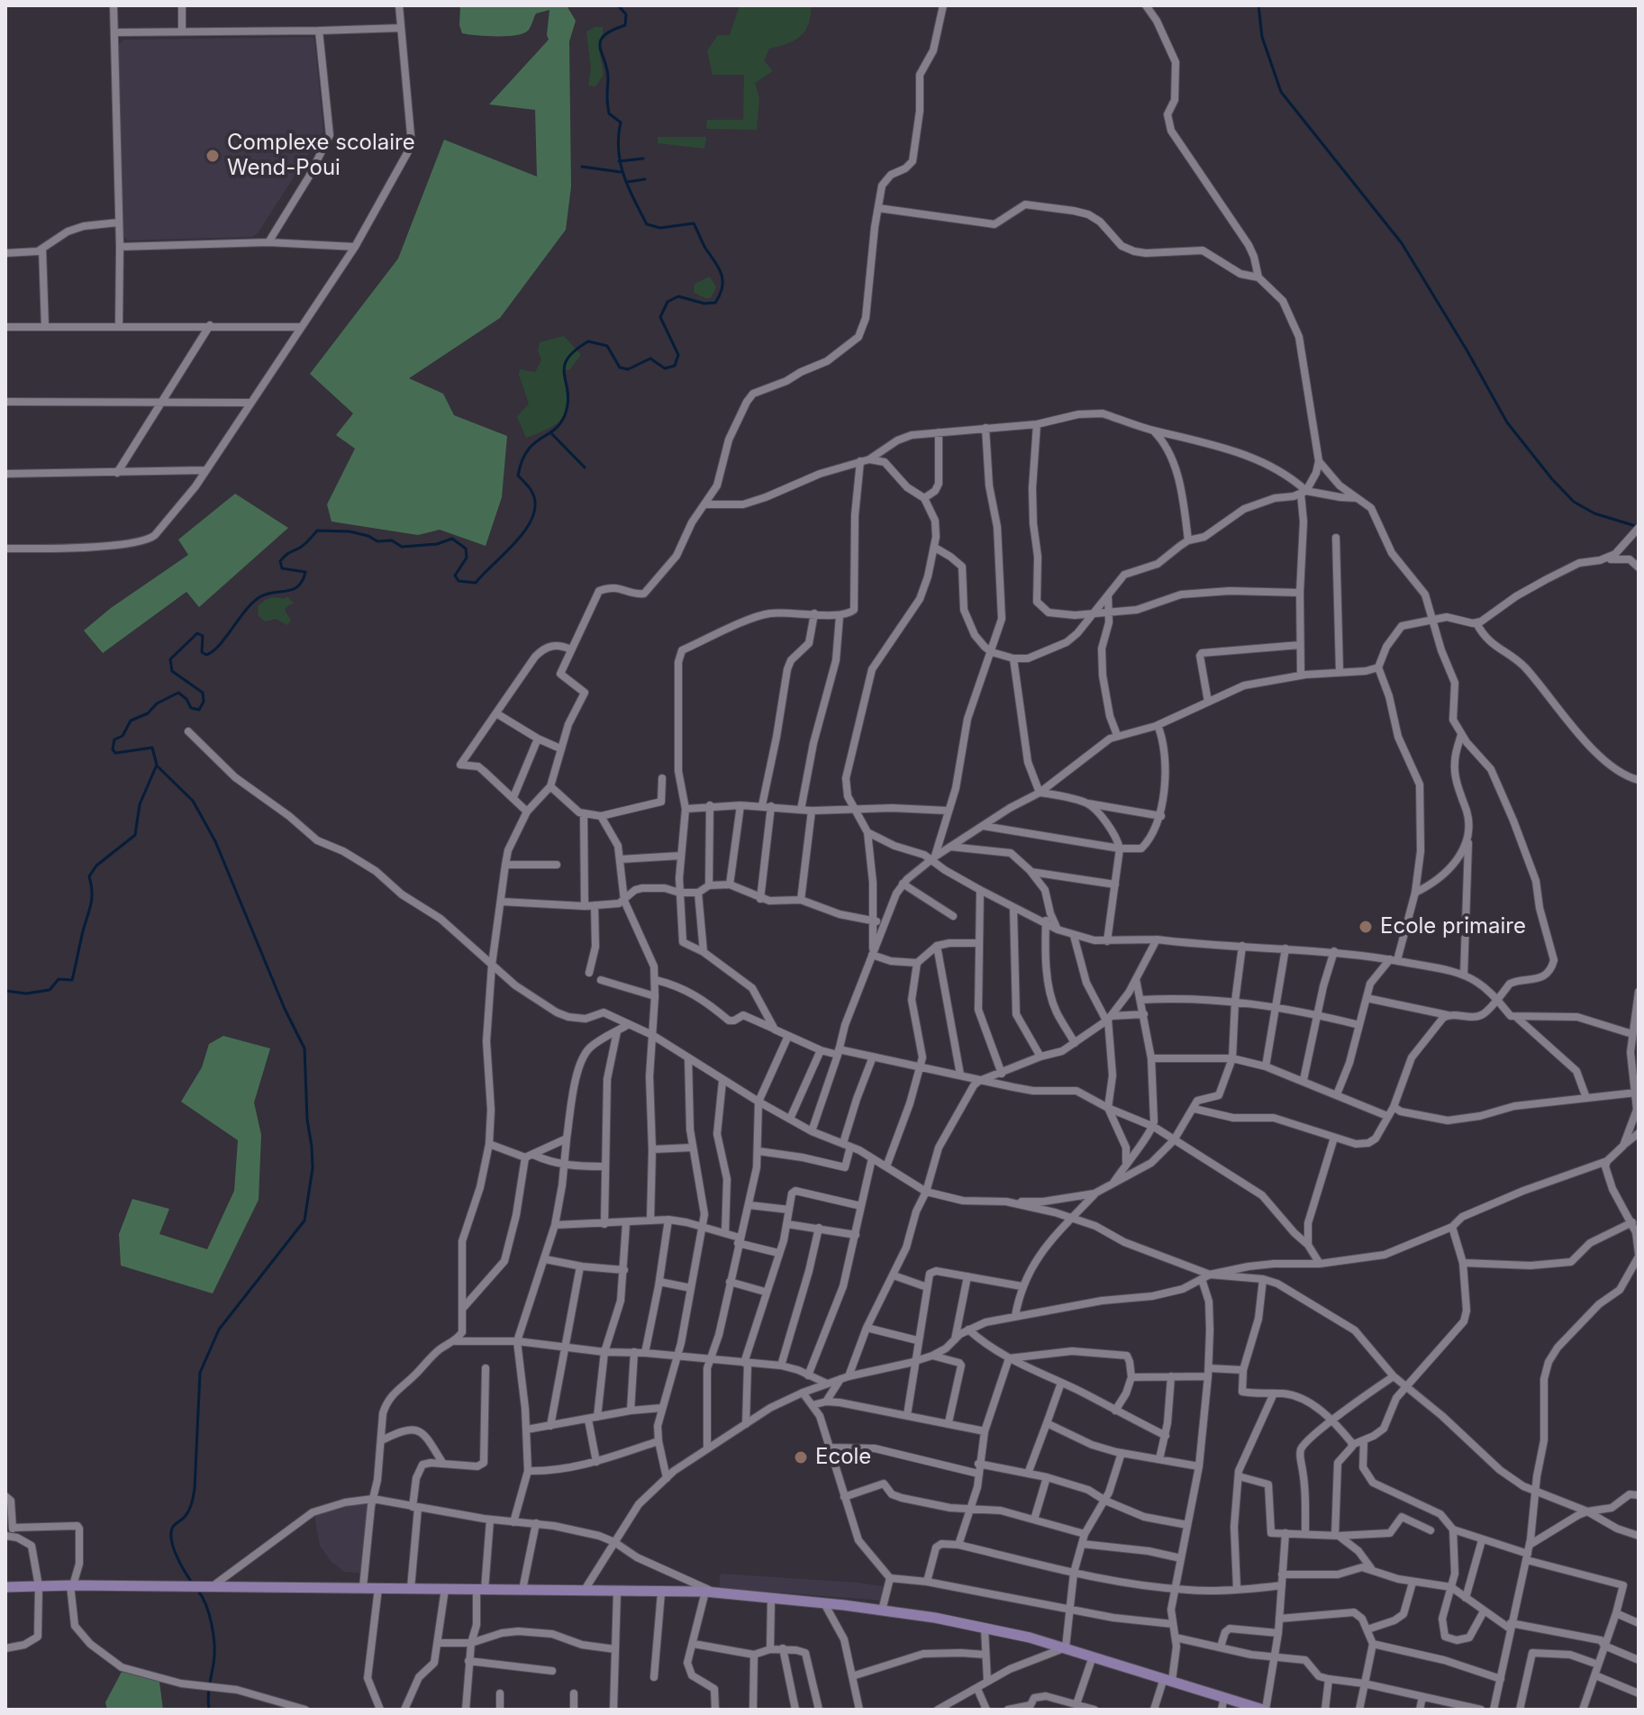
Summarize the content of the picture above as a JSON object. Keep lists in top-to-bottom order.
{
  "places": ["Complexe scolaire Wend-Poui", "Ecole primaire", "Ecole"]
}
